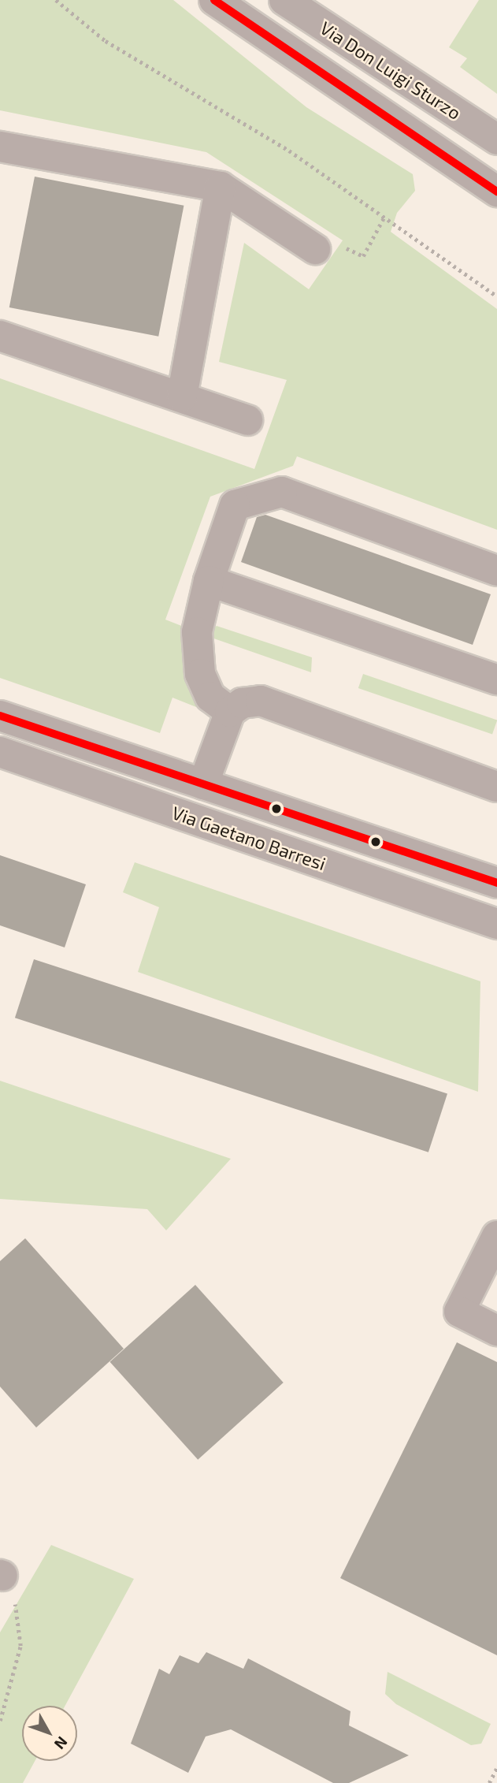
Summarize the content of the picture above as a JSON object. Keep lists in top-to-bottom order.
{
  "streets": {
    "street": ["Via Don Luigi Sturzo", "Via Gaetano Barresi"]
  },
  "north": "bottom right"
}
